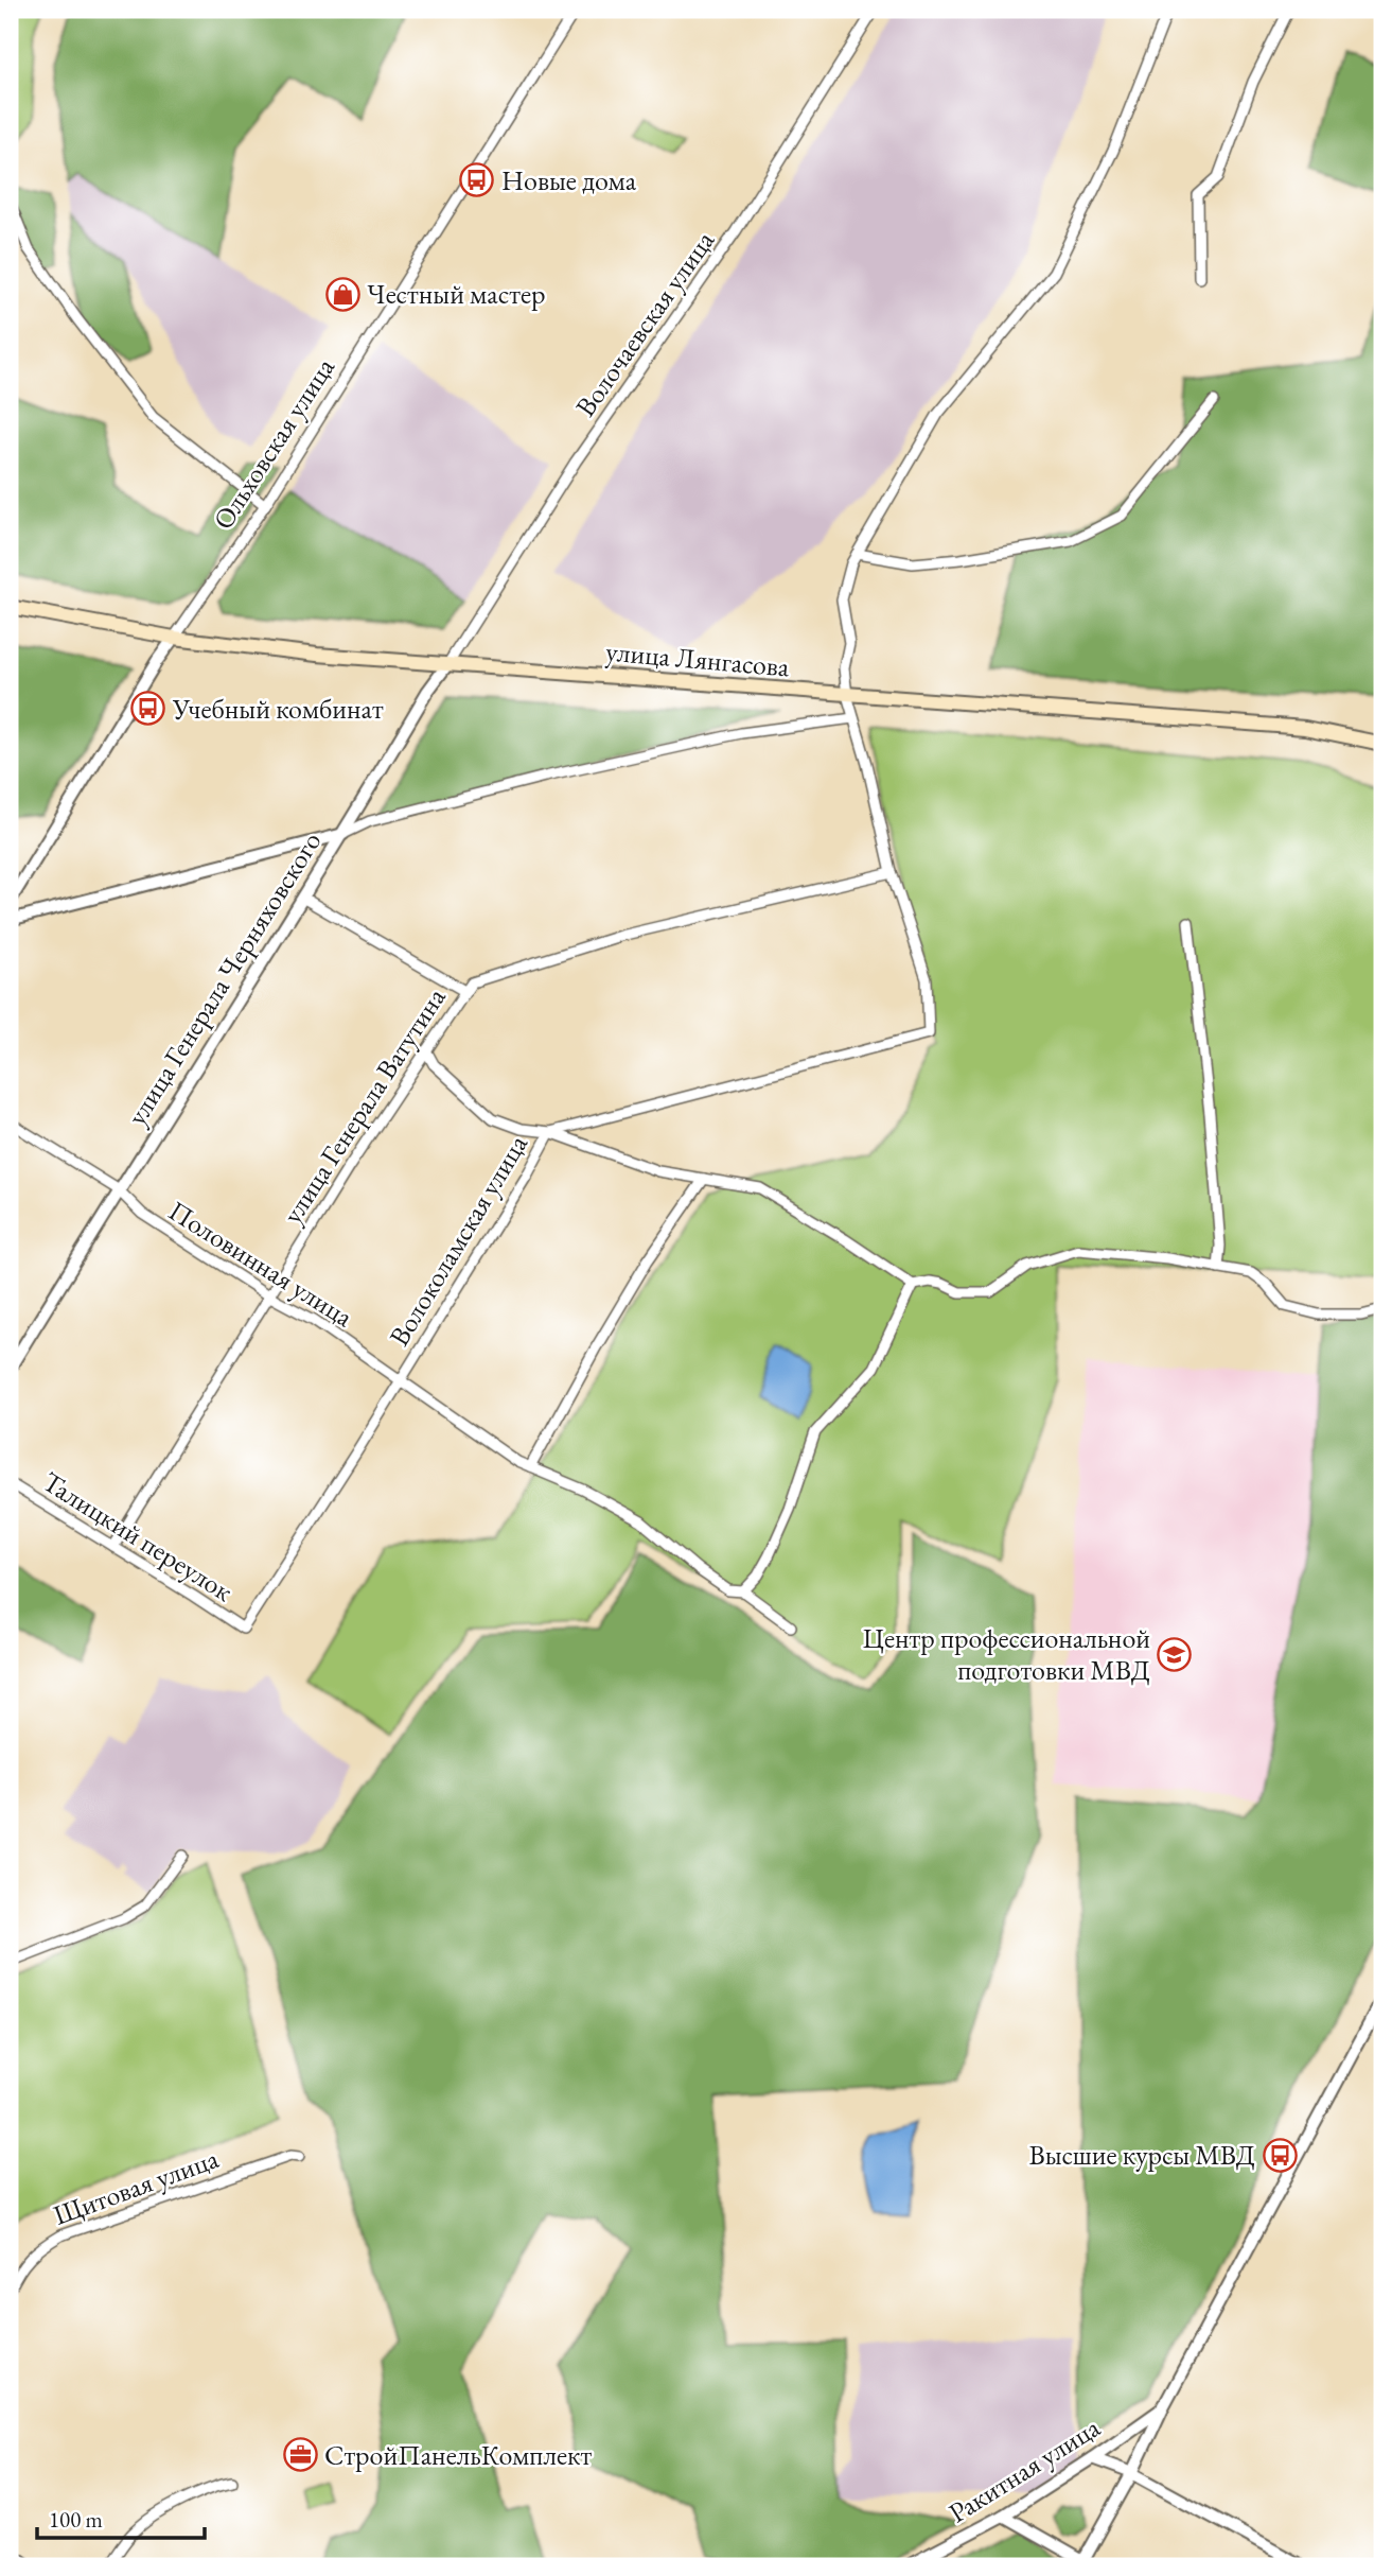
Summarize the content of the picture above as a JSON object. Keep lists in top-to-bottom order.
{
  "streets": {
    "main road": ["улица Лянгасова"],
    "street": [
      "Волочаевская улица",
      "Ольховская улица",
      "улица Генерала Черняховского",
      "улица Генерала Ватутина",
      "Волоколамская улица",
      "Половинная улица",
      "Талицкий переулок",
      "Щитовая улица",
      "Ракитная улица"
    ]
  },
  "crossings": [
    ["Волочаевская улица", "улица Лянгасова"],
    ["Ольховская улица", "улица Лянгасова"],
    ["улица Генерала Черняховского", "Половинная улица"],
    ["улица Генерала Ватутина", "Волоколамская улица"],
    ["улица Генерала Ватутина", "Половинная улица"],
    ["улица Генерала Ватутина", "Талицкий переулок"],
    ["Волоколамская улица", "Половинная улица"],
    ["Волоколамская улица", "Талицкий переулок"]
  ],
  "places": {
    "bus stop": ["Новые дома", "Учебный комбинат", "Высшие курсы МВД"],
    "shop": ["Честный мастер"],
    "school or university": ["Центр профессиональной подготовки МВД"],
    "office": ["СтройПанельКомплект"]
  },
  "scale_bar": "100 m"
}
